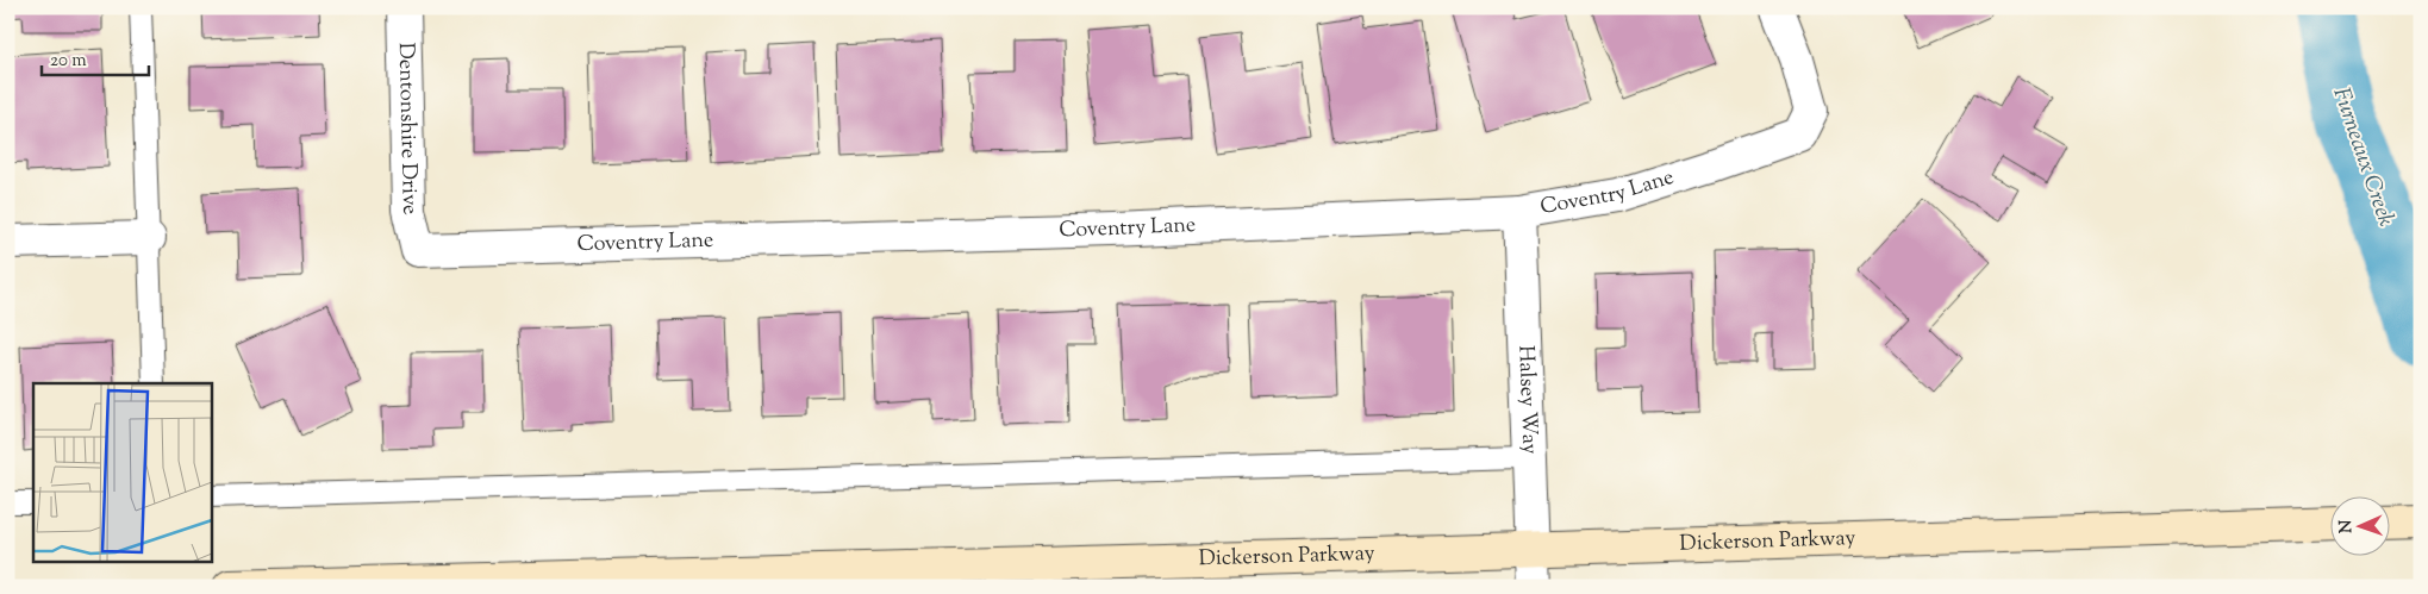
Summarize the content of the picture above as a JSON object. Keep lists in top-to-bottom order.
{
  "streets": {
    "main road": ["Dickerson Parkway"],
    "street": ["Dentonshire Drive", "Coventry Lane", "Halsey Way"]
  },
  "crossings": [
    ["Dentonshire Drive", "Coventry Lane"],
    ["Coventry Lane", "Halsey Way"],
    ["Halsey Way", "Dickerson Parkway"]
  ],
  "water": ["Furneaux Creek"],
  "scale_bar": "20 m",
  "north": "left"
}
